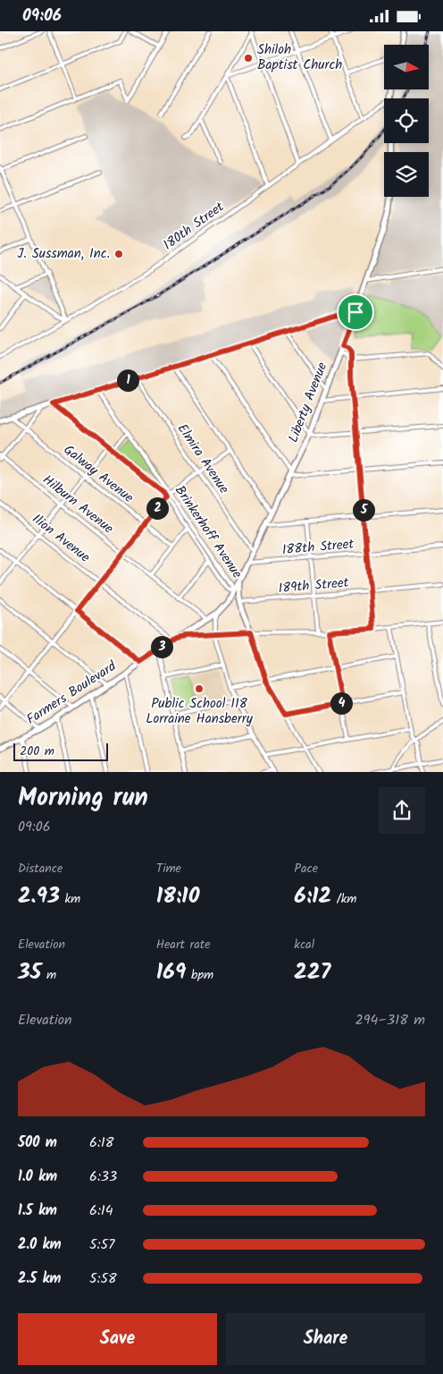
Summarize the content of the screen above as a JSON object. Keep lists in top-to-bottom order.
{
  "streets": {
    "main road": ["Liberty Avenue", "Brinkerhoff Avenue", "Farmers Boulevard"],
    "street": [
      "180th Street",
      "Elmira Avenue",
      "Galway Avenue",
      "Hilburn Avenue",
      "Ilion Avenue",
      "188th Street",
      "189th Street"
    ]
  },
  "crossings": [
    ["Liberty Avenue", "Elmira Avenue"],
    ["Liberty Avenue", "Hilburn Avenue"],
    ["Liberty Avenue", "Brinkerhoff Avenue"],
    ["Liberty Avenue", "Ilion Avenue"],
    ["Liberty Avenue", "188th Street"],
    ["Liberty Avenue", "Farmers Boulevard"],
    ["Brinkerhoff Avenue", "189th Street"],
    ["Brinkerhoff Avenue", "Farmers Boulevard"],
    ["Ilion Avenue", "Farmers Boulevard"]
  ],
  "places": ["Shiloh Baptist Church", "J. Sussman, Inc.", "Public School 118 Lorraine Hansberry"],
  "scale_bar": "200 m",
  "north": "right",
  "page": {
    "status": "09:06",
    "pins": [
      "1",
      "2",
      "5",
      "3",
      "4"
    ],
    "scale": "200 m",
    "heading": ["Morning run", "09:06"],
    "stats": [
      ["Distance", "2.93 km"],
      ["Time", "18:10"],
      ["Pace", "6:12 /km"],
      ["Elevation", "35 m"],
      ["Heart rate", "169 bpm"],
      ["kcal", "227"]
    ],
    "chart": ["Elevation", "294–318 m"],
    "list": [
      {
        "name": "500 m",
        "note": "6:18"
      },
      {
        "name": "1.0 km",
        "note": "6:33"
      },
      {
        "name": "1.5 km",
        "note": "6:14"
      },
      {
        "name": "2.0 km",
        "note": "5:57"
      },
      {
        "name": "2.5 km",
        "note": "5:58"
      }
    ],
    "buttons": ["Save", "Share"]
  }
}
